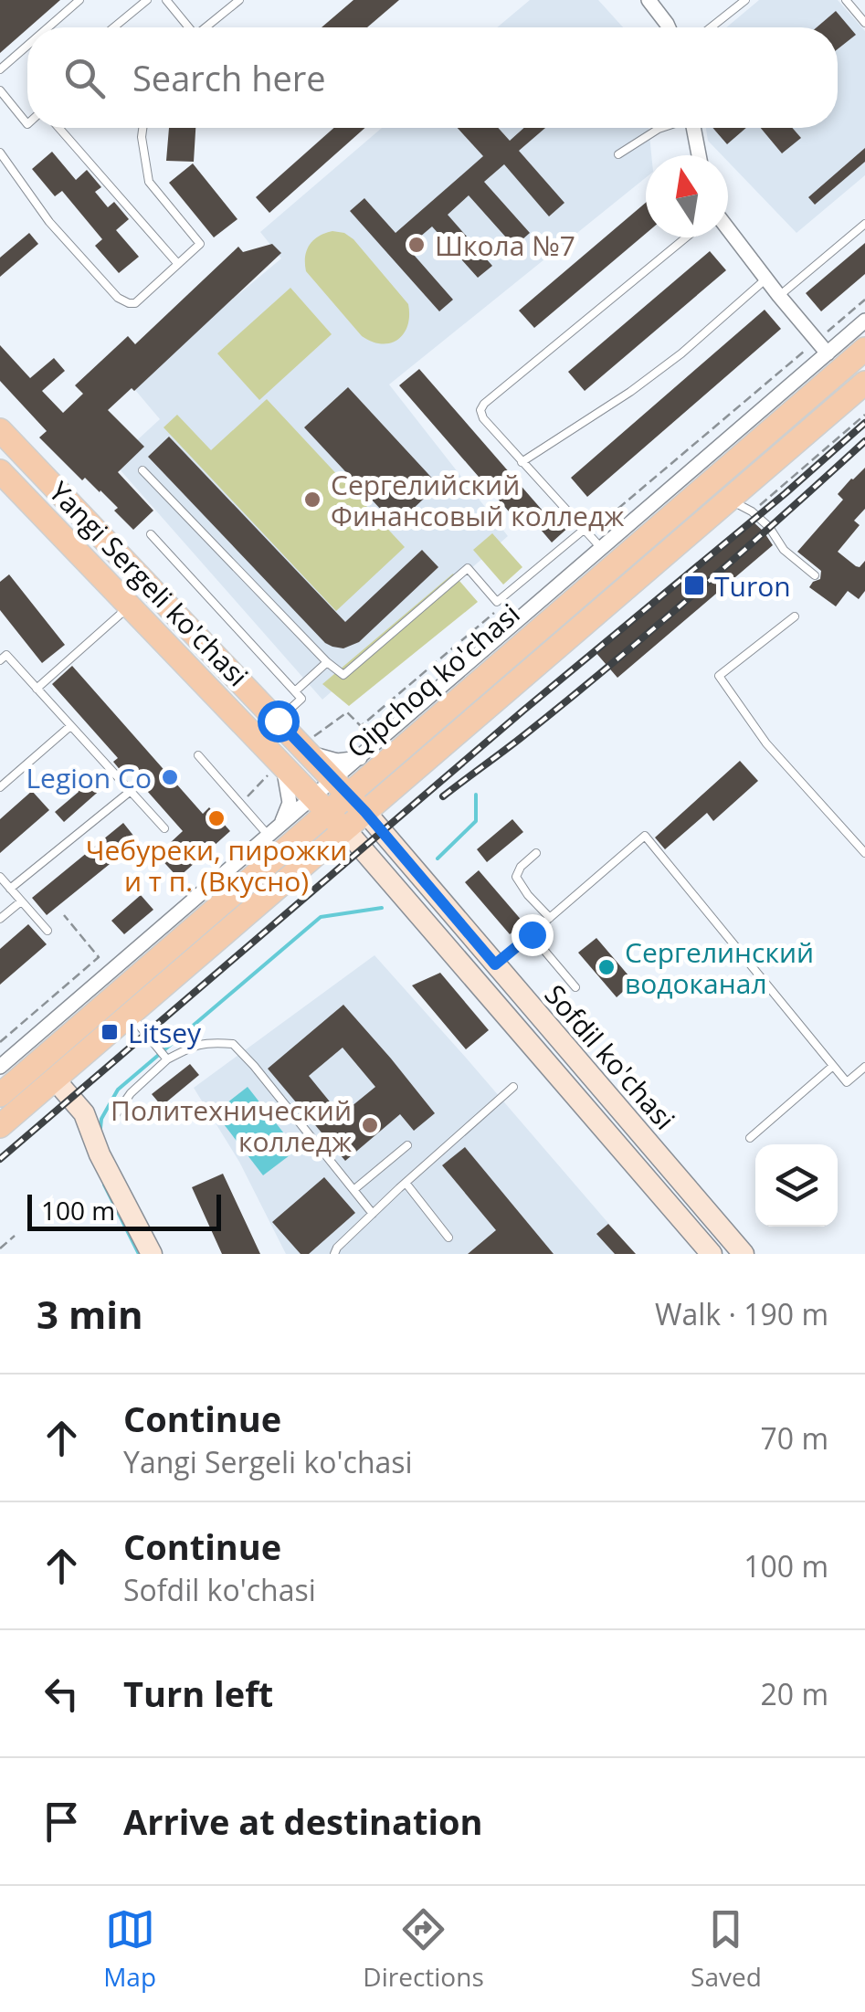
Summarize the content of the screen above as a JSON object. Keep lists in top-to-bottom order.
{
  "streets": {
    "main road": ["Yangi Sergeli ko'chasi", "Qipchoq ko'chasi"],
    "street": ["Sofdil ko'chasi"]
  },
  "crossings": [
    ["Yangi Sergeli ko'chasi", "Qipchoq ko'chasi"],
    ["Yangi Sergeli ko'chasi", "Sofdil ko'chasi"],
    ["Qipchoq ko'chasi", "Sofdil ko'chasi"]
  ],
  "places": {
    "other": [
      "Школа №7",
      "Сергелийский Финансовый колледж",
      "Legion Co",
      "Чебуреки, пирожки и т п. (Вкусно)",
      "Сергелинский водоканал",
      "Политехнический колледж"
    ],
    "transit": ["Turon", "Litsey"]
  },
  "scale_bar": "100 m",
  "north": "top",
  "page": {
    "search": "Search here",
    "scale": "100 m",
    "heading": ["3 min", "Walk · 190 m"],
    "list": [
      ["Continue", "Yangi Sergeli ko'chasi", "70 m"],
      ["Continue", "Sofdil ko'chasi", "100 m"],
      ["Turn left", "20 m"],
      "Arrive at destination"
    ],
    "nav": ["Map", "Directions", "Saved"]
  }
}
